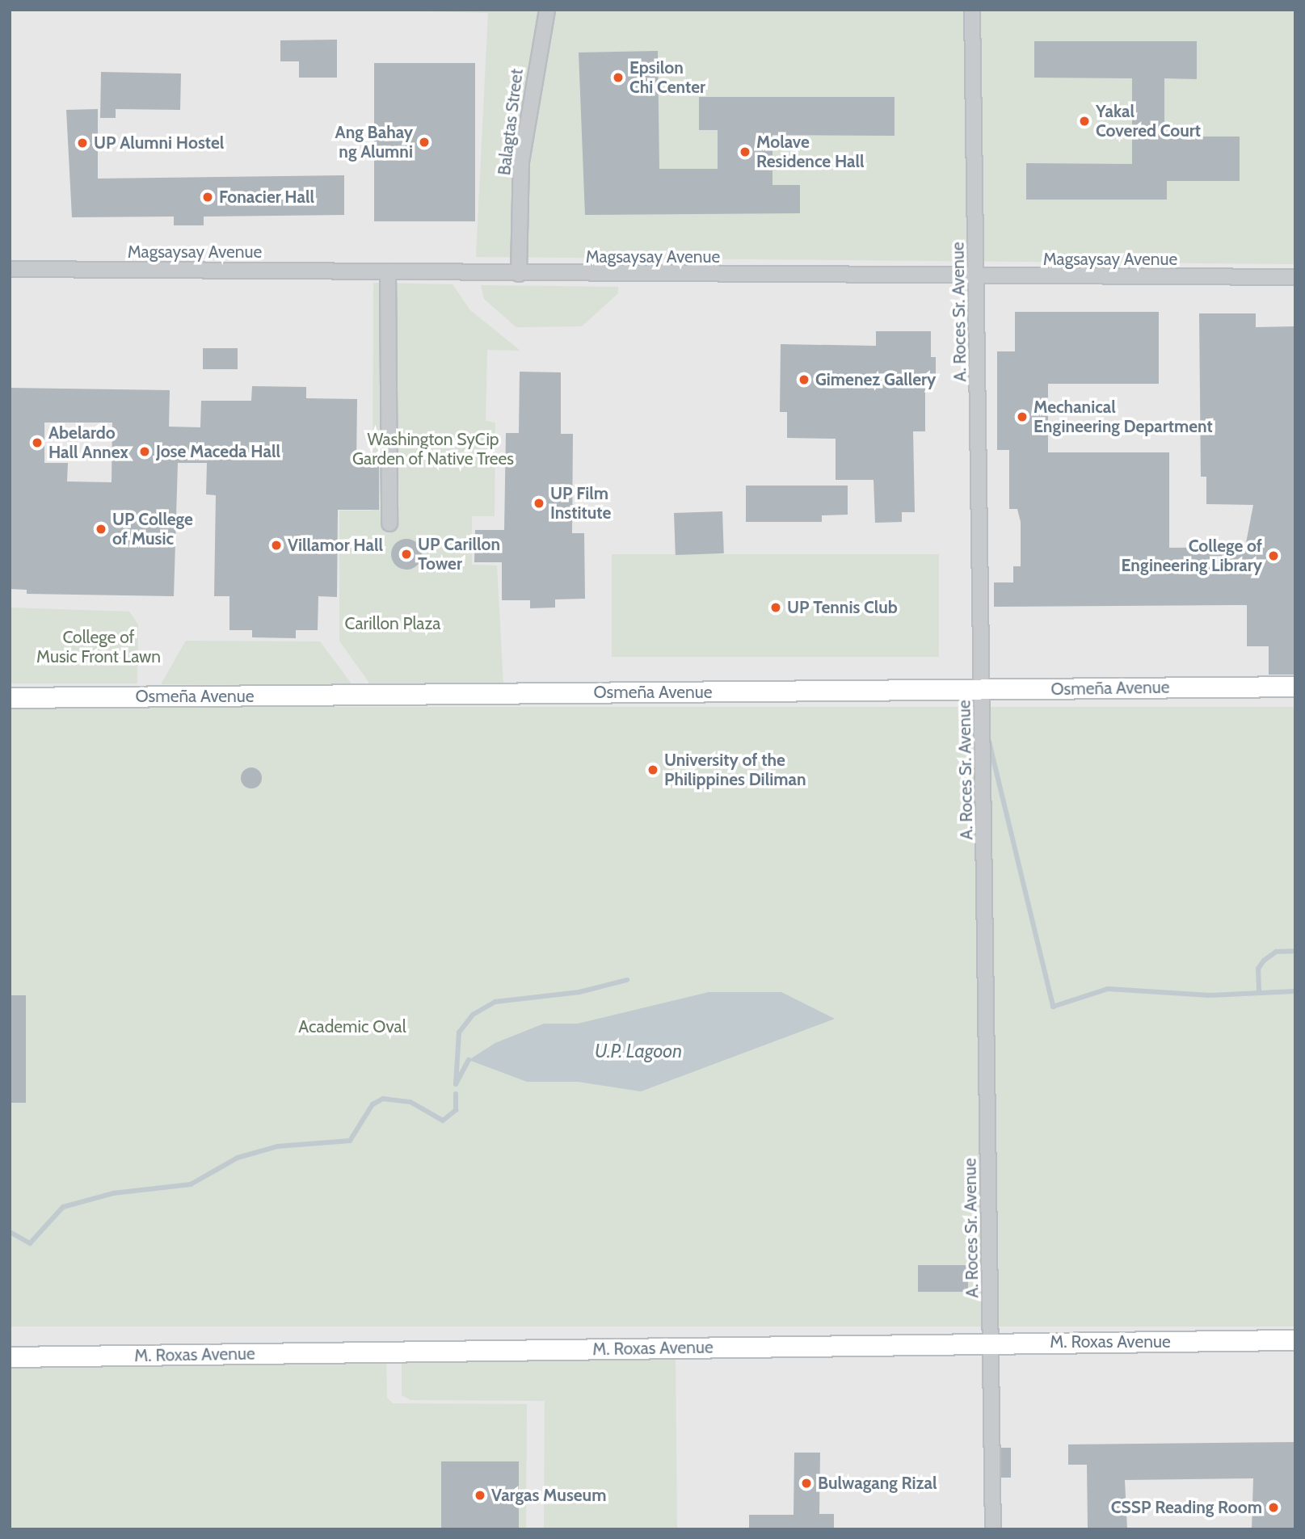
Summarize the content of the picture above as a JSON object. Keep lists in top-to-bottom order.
{
  "streets": {
    "street": [
      "Balagtas Street",
      "Magsaysay Avenue",
      "A. Roces Sr. Avenue",
      "Osmeña Avenue",
      "M. Roxas Avenue"
    ]
  },
  "crossings": [
    ["Balagtas Street", "Magsaysay Avenue"],
    ["Magsaysay Avenue", "A. Roces Sr. Avenue"],
    ["A. Roces Sr. Avenue", "Osmeña Avenue"],
    ["A. Roces Sr. Avenue", "M. Roxas Avenue"]
  ],
  "water": ["U.P. Lagoon"],
  "parks": [
    "Washington SyCip Garden of Native Trees",
    "Carillon Plaza",
    "College of Music Front Lawn",
    "Academic Oval"
  ],
  "places": [
    "Epsilon Chi Center",
    "Yakal Covered Court",
    "Ang Bahay ng Alumni",
    "UP Alumni Hostel",
    "Molave Residence Hall",
    "Fonacier Hall",
    "Gimenez Gallery",
    "Mechanical Engineering Department",
    "Abelardo Hall Annex",
    "Jose Maceda Hall",
    "UP Film Institute",
    "UP College of Music",
    "Villamor Hall",
    "UP Carillon Tower",
    "College of Engineering Library",
    "UP Tennis Club",
    "University of the Philippines Diliman",
    "Bulwagang Rizal",
    "Vargas Museum",
    "CSSP Reading Room"
  ]
}
